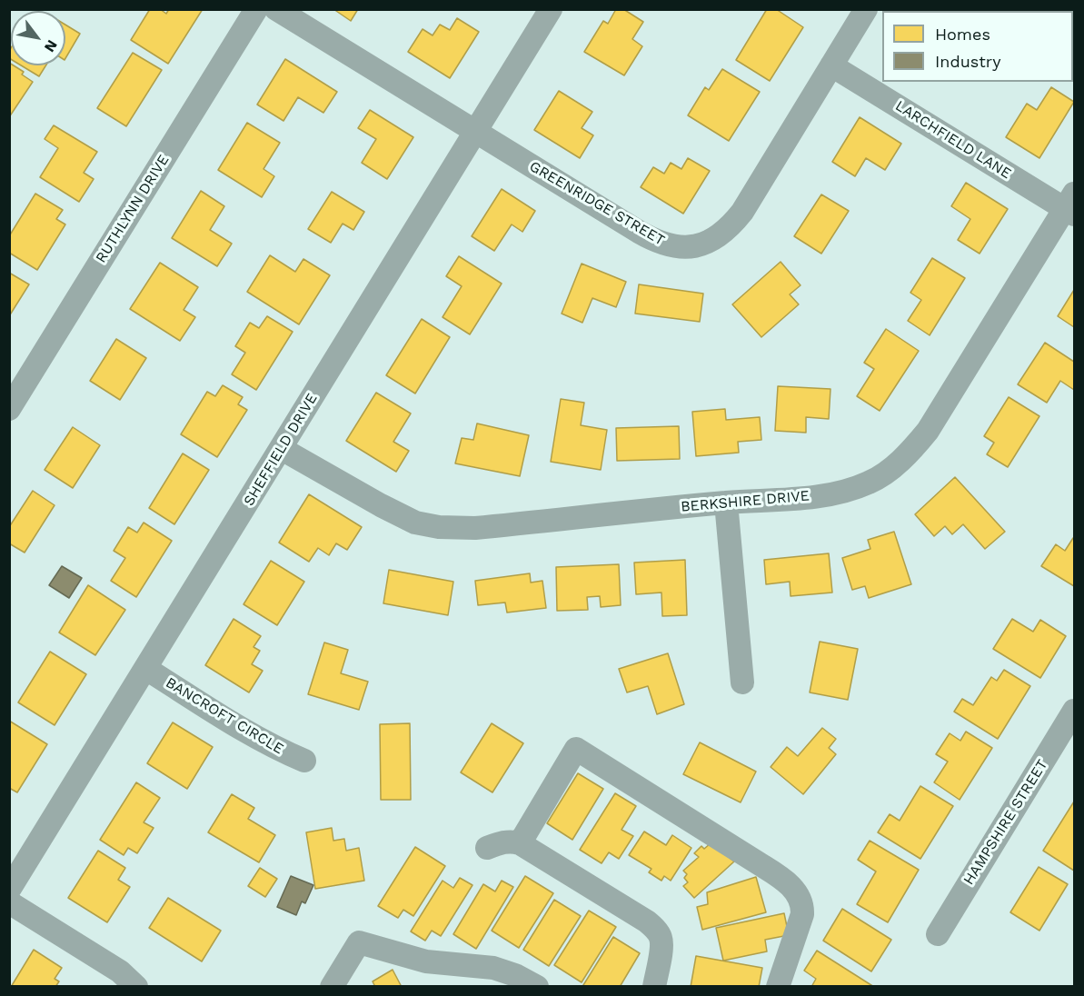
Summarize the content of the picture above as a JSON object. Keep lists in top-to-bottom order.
{
  "streets": {
    "street": [
      "LARCHFIELD LANE",
      "GREENRIDGE STREET",
      "RUTHLYNN DRIVE",
      "SHEFFIELD DRIVE",
      "BERKSHIRE DRIVE",
      "BANCROFT CIRCLE",
      "HAMPSHIRE STREET"
    ]
  },
  "crossings": [
    ["LARCHFIELD LANE", "GREENRIDGE STREET"],
    ["LARCHFIELD LANE", "BERKSHIRE DRIVE"],
    ["GREENRIDGE STREET", "SHEFFIELD DRIVE"],
    ["SHEFFIELD DRIVE", "BERKSHIRE DRIVE"],
    ["SHEFFIELD DRIVE", "BANCROFT CIRCLE"]
  ],
  "legend": ["Homes", "Industry"],
  "north": "bottom right"
}
